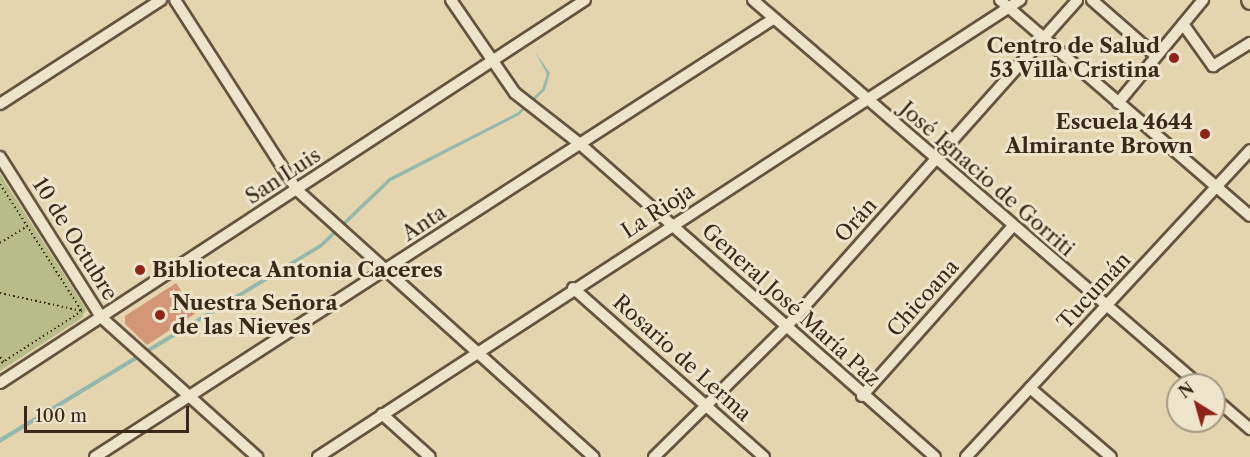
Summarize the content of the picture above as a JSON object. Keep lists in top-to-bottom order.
{
  "streets": {
    "street": [
      "San Luis",
      "José Ignacio de Gorriti",
      "La Rioja",
      "Orán",
      "Anta",
      "10 de Octubre",
      "Tucumán",
      "Chicoana",
      "General José María Paz",
      "Rosario de Lerma"
    ]
  },
  "crossings": [
    ["San Luis", "10 de Octubre"],
    ["San Luis", "General José María Paz"],
    ["José Ignacio de Gorriti", "La Rioja"],
    ["José Ignacio de Gorriti", "Orán"],
    ["José Ignacio de Gorriti", "Anta"],
    ["José Ignacio de Gorriti", "Tucumán"],
    ["José Ignacio de Gorriti", "Chicoana"],
    ["La Rioja", "General José María Paz"],
    ["La Rioja", "Rosario de Lerma"],
    ["Orán", "General José María Paz"],
    ["Orán", "Rosario de Lerma"],
    ["Anta", "10 de Octubre"],
    ["Anta", "General José María Paz"],
    ["Chicoana", "General José María Paz"]
  ],
  "places": [
    "Centro de Salud 53 Villa Cristina",
    "Escuela 4644 Almirante Brown",
    "Biblioteca Antonia Caceres",
    "Nuestra Señora de las Nieves"
  ],
  "scale_bar": "100 m",
  "north": "top left"
}
